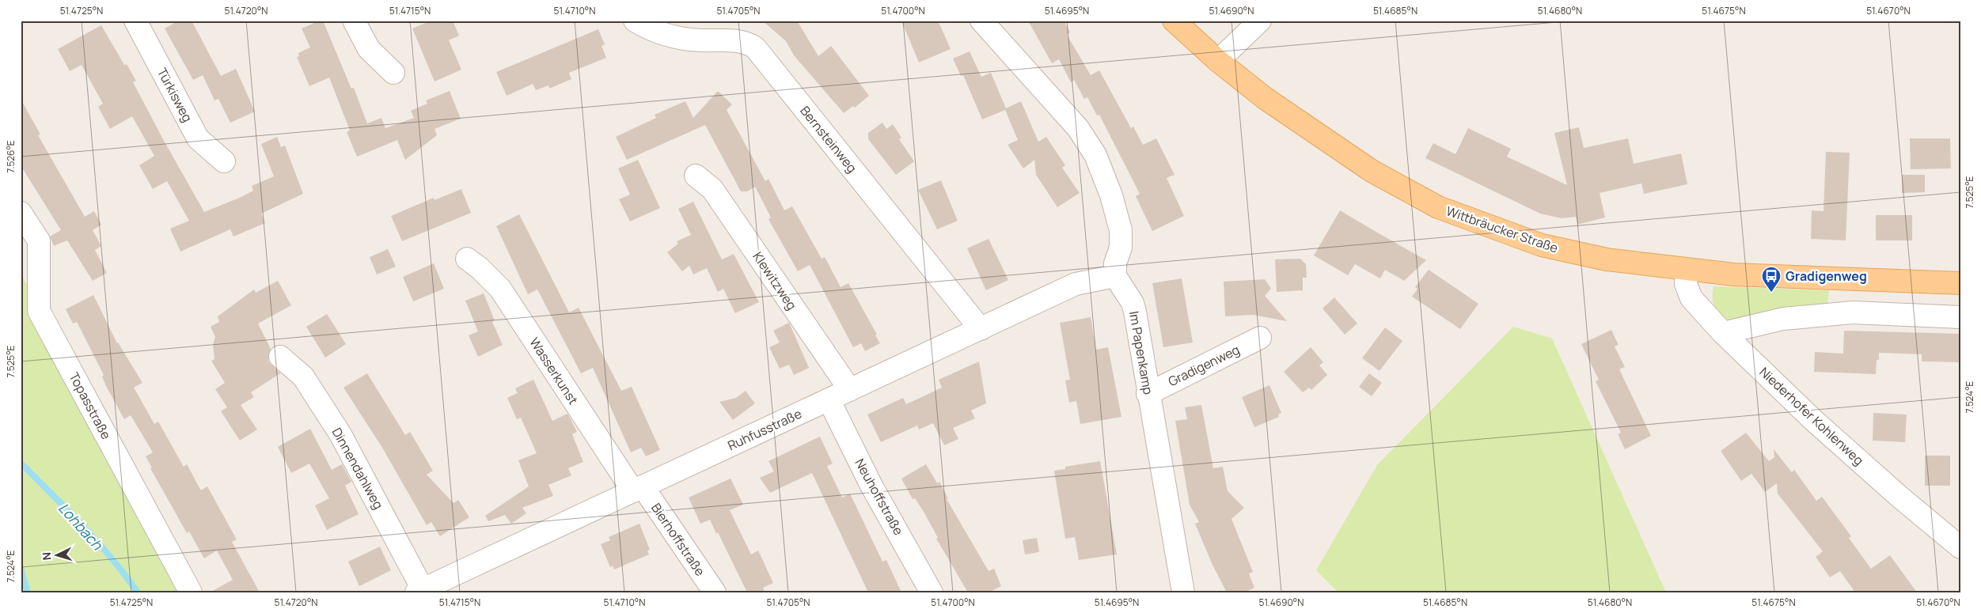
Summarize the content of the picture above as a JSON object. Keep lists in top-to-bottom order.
{
  "streets": {
    "main road": ["Wittbräucker Straße"],
    "street": [
      "Türkisweg",
      "Bernsteinweg",
      "Klewitzweg",
      "Im Papenkamp",
      "Gradigenweg",
      "Wasserkunst",
      "Topasstraße",
      "Niederhofer Kohlenweg",
      "Ruhfusstraße",
      "Dinnendahlweg",
      "Neuhoffstraße",
      "Bierhoffstraße"
    ]
  },
  "crossings": [
    ["Bernsteinweg", "Ruhfusstraße"],
    ["Wittbräucker Straße", "Niederhofer Kohlenweg"],
    ["Klewitzweg", "Ruhfusstraße"],
    ["Im Papenkamp", "Gradigenweg"],
    ["Im Papenkamp", "Ruhfusstraße"],
    ["Wasserkunst", "Ruhfusstraße"],
    ["Wasserkunst", "Bierhoffstraße"],
    ["Ruhfusstraße", "Dinnendahlweg"],
    ["Ruhfusstraße", "Neuhoffstraße"],
    ["Ruhfusstraße", "Bierhoffstraße"]
  ],
  "water": ["Lohbach"],
  "places": {
    "bus stop": ["Gradigenweg"]
  },
  "north": "left",
  "coordinates": [
    "51.4725°N",
    "51.4720°N",
    "51.4715°N",
    "51.4710°N",
    "51.4705°N",
    "51.4700°N",
    "51.4695°N",
    "51.4690°N",
    "51.4685°N",
    "51.4680°N",
    "51.4675°N",
    "51.4670°N",
    "7.526°E",
    "7.525°E",
    "7.524°E"
  ]
}
